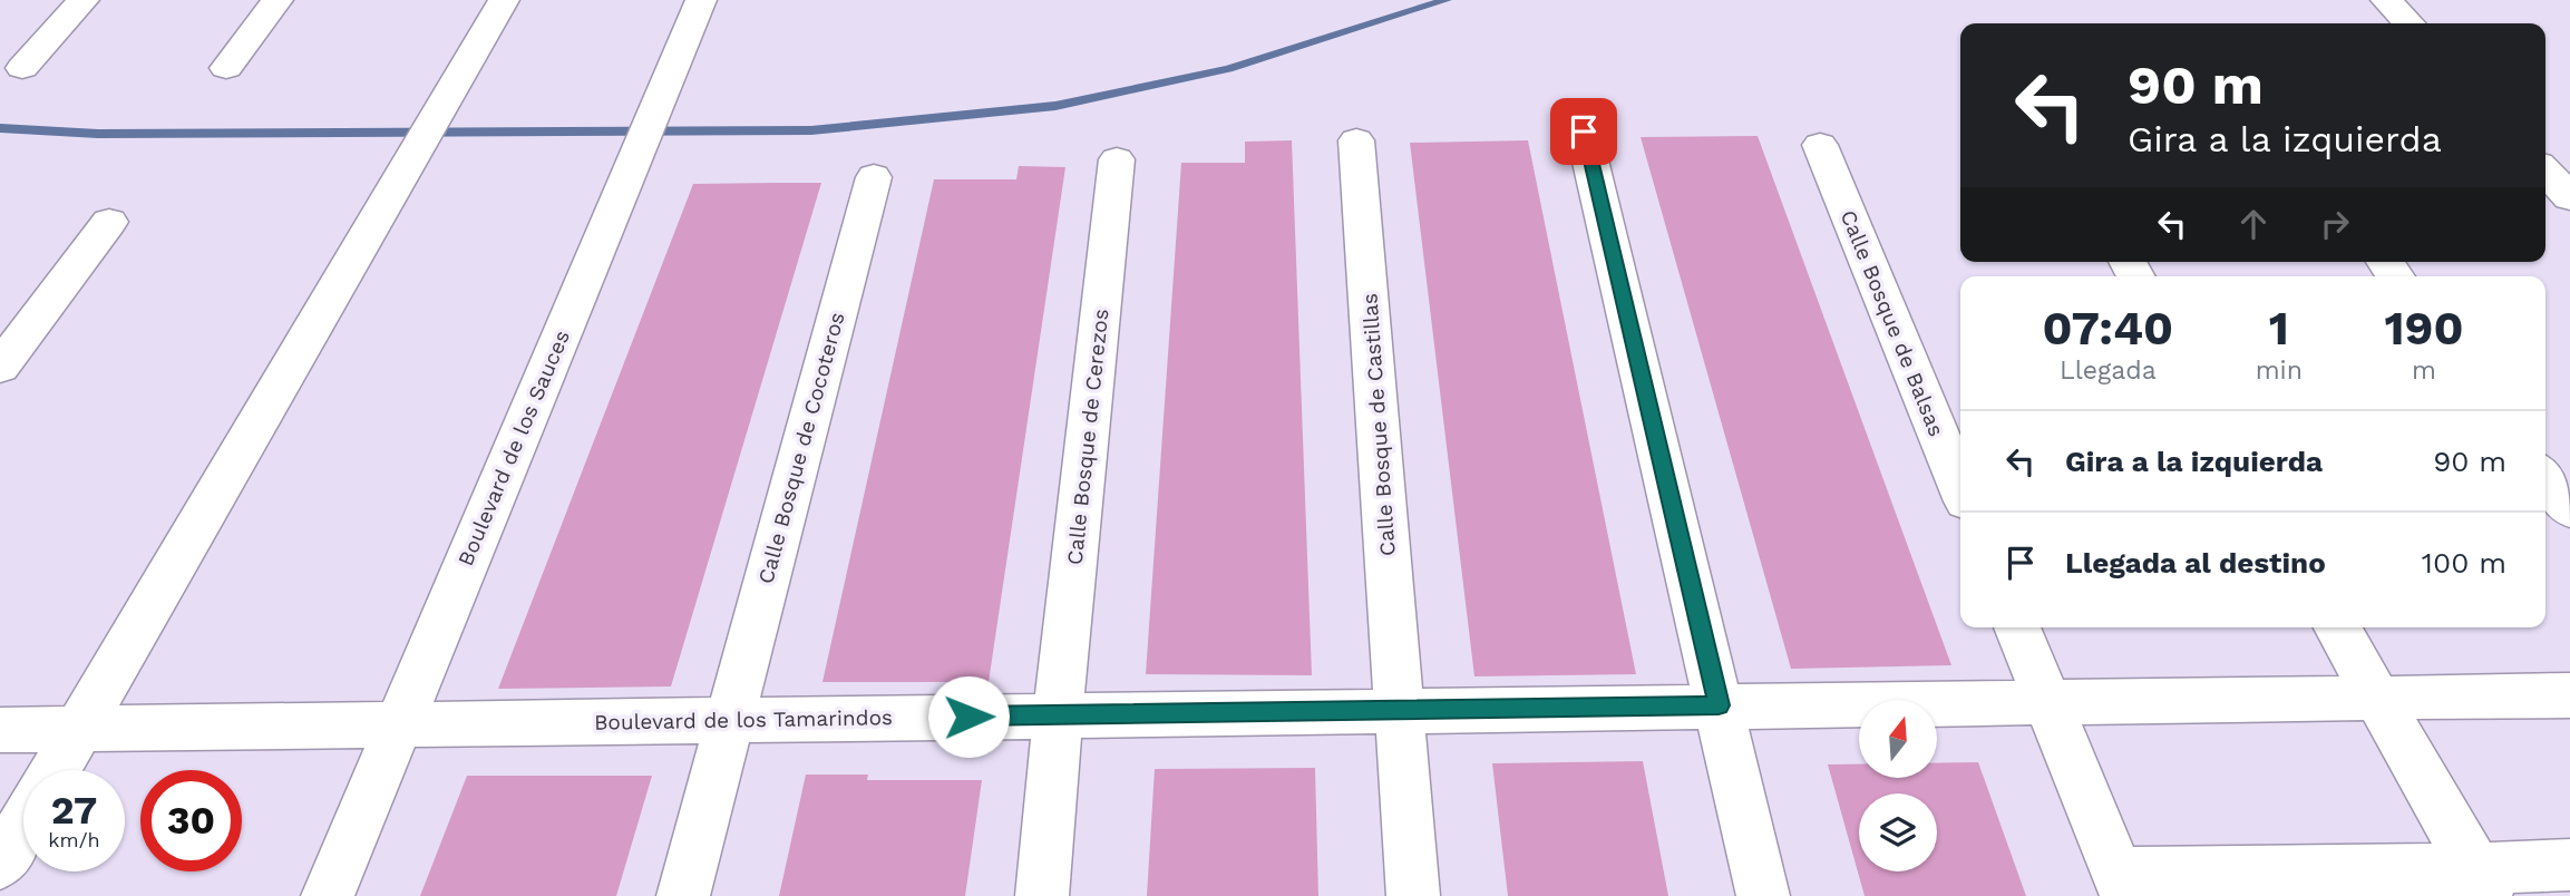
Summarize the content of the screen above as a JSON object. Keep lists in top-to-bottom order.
{
  "streets": {
    "street": [
      "Calle Bosque de Balsas",
      "Calle Bosque de Castillas",
      "Calle Bosque de Cerezos",
      "Boulevard de los Sauces",
      "Calle Bosque de Cocoteros",
      "Boulevard de los Tamarindos"
    ]
  },
  "crossings": [
    ["Calle Bosque de Castillas", "Boulevard de los Tamarindos"],
    ["Calle Bosque de Cerezos", "Boulevard de los Tamarindos"],
    ["Boulevard de los Sauces", "Boulevard de los Tamarindos"],
    ["Calle Bosque de Cocoteros", "Boulevard de los Tamarindos"]
  ],
  "north": "top",
  "page": {
    "turn": ["90 m", "Gira a la izquierda"],
    "eta": [
      "07:40",
      "Llegada",
      "1",
      "min",
      "190",
      "m"
    ],
    "list": [
      {
        "name": "Gira a la izquierda",
        "value": "90 m"
      },
      {
        "name": "Llegada al destino",
        "value": "100 m"
      }
    ],
    "speed": "27 km/h",
    "limit": "30"
  }
}
